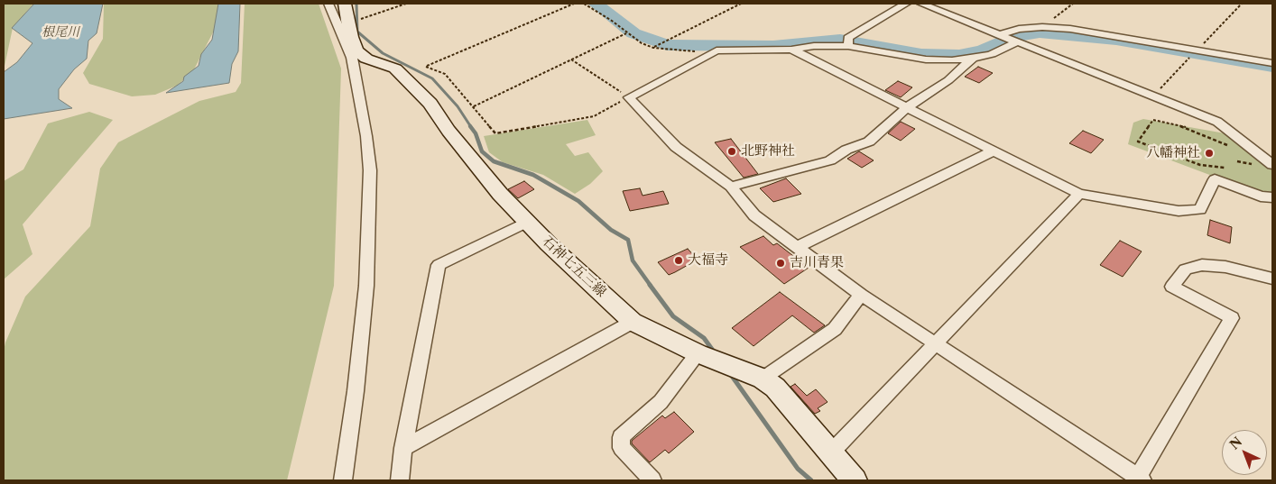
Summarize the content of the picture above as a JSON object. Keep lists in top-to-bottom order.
{
  "streets": {
    "main road": ["石神七五三線"]
  },
  "water": ["根尾川"],
  "places": [
    "北野神社",
    "八幡神社",
    "大福寺",
    "吉川青果"
  ],
  "north": "top left"
}
